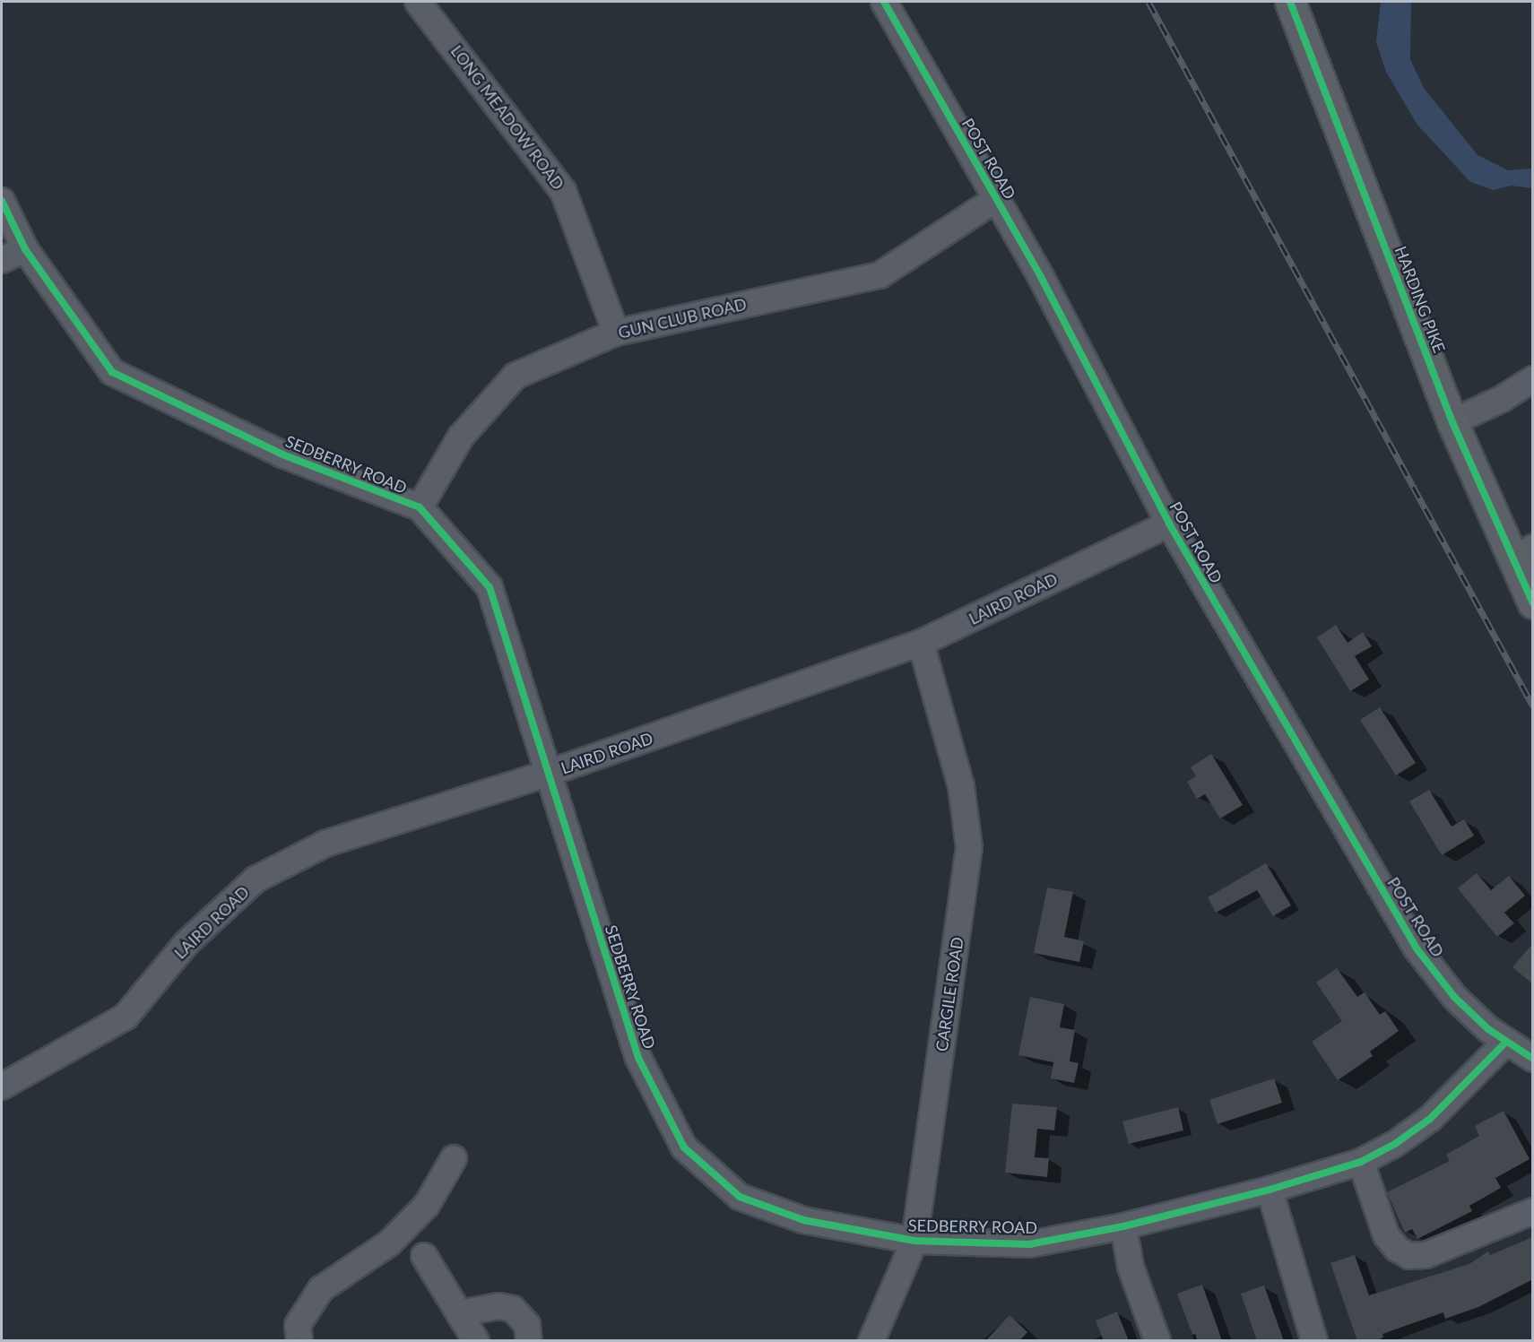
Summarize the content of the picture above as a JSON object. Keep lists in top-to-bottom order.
{
  "streets": {
    "main road": ["HARDING PIKE"],
    "street": [
      "LONG MEADOW ROAD",
      "POST ROAD",
      "GUN CLUB ROAD",
      "SEDBERRY ROAD",
      "LAIRD ROAD",
      "CARGILE ROAD"
    ]
  },
  "crossings": [
    ["LONG MEADOW ROAD", "GUN CLUB ROAD"],
    ["POST ROAD", "GUN CLUB ROAD"],
    ["POST ROAD", "SEDBERRY ROAD"],
    ["POST ROAD", "LAIRD ROAD"],
    ["GUN CLUB ROAD", "SEDBERRY ROAD"],
    ["SEDBERRY ROAD", "LAIRD ROAD"],
    ["SEDBERRY ROAD", "CARGILE ROAD"],
    ["LAIRD ROAD", "CARGILE ROAD"]
  ]
}
